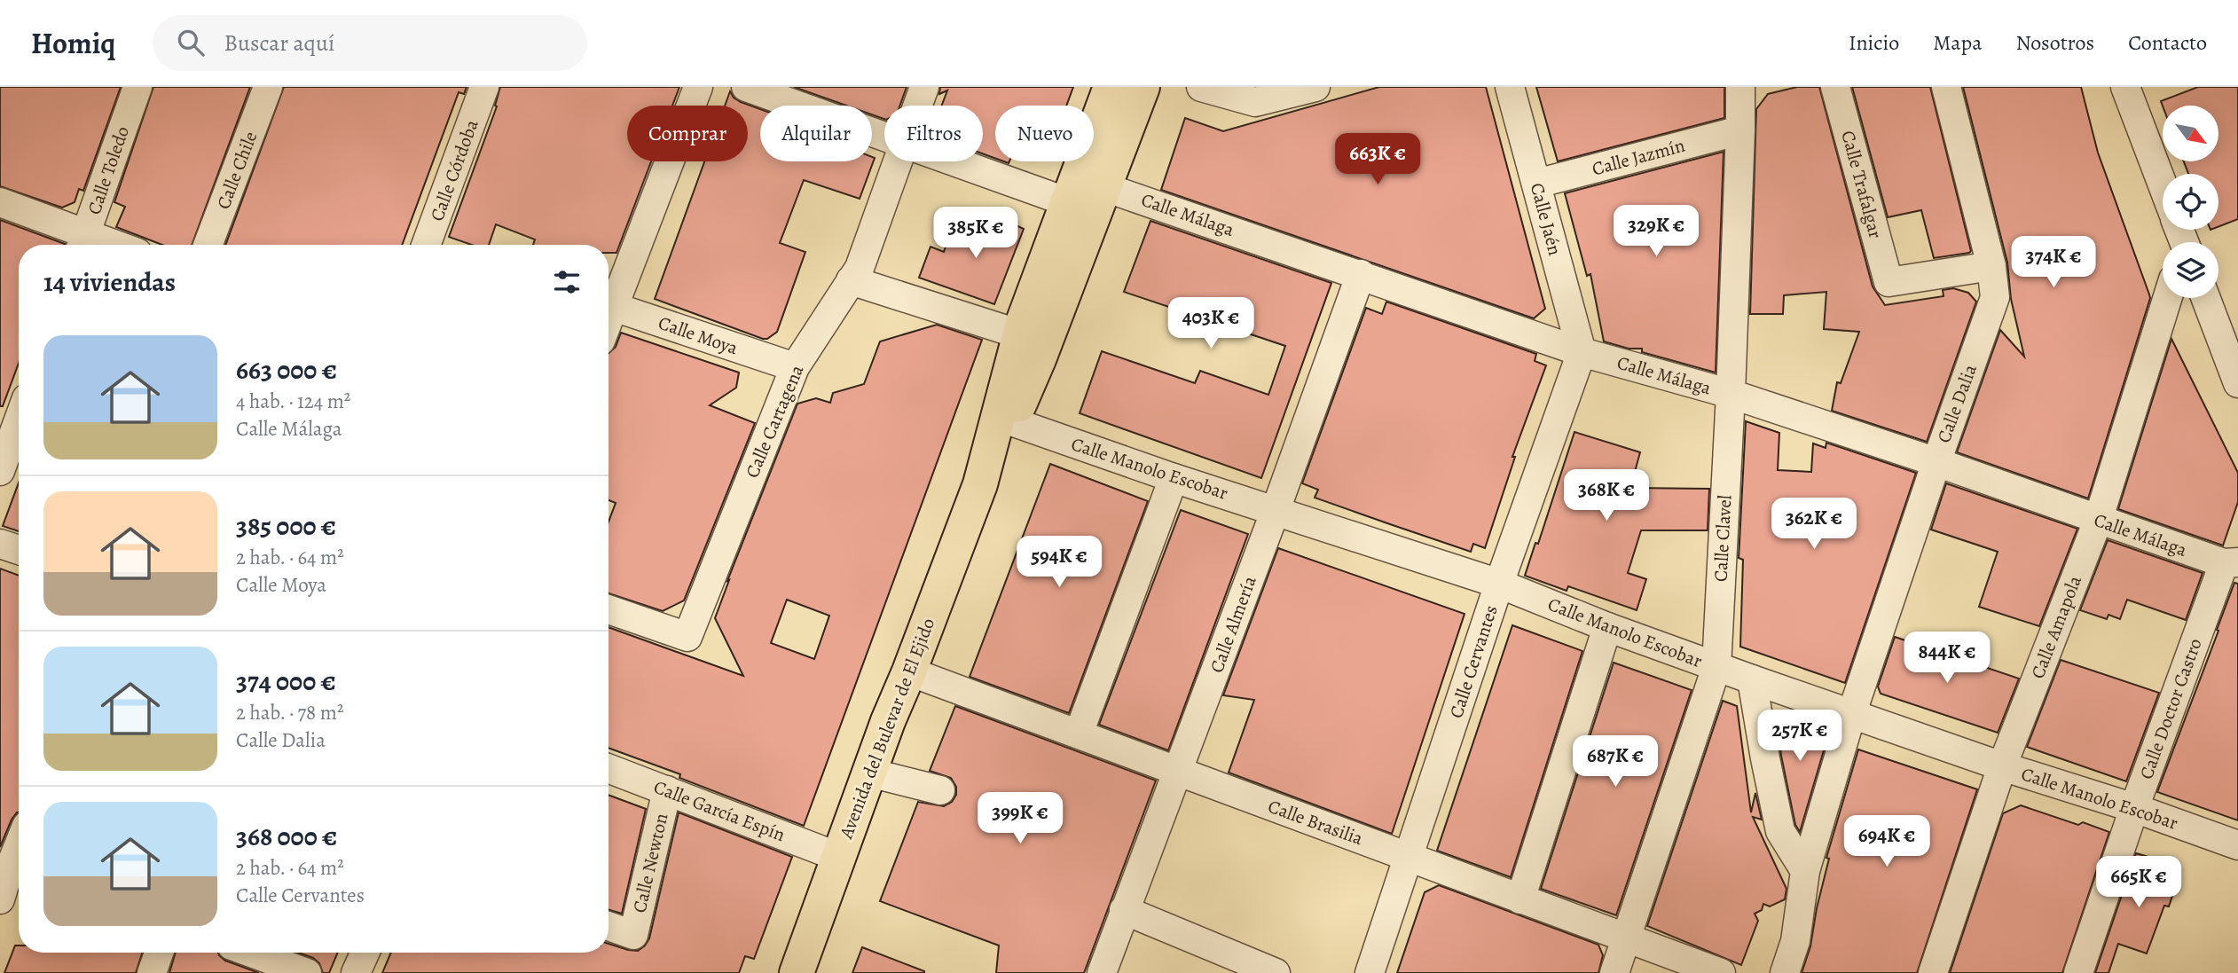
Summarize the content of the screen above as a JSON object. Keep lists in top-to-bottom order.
{
  "streets": {
    "main road": ["Avenida del Bulevar de El Ejido"],
    "street": [
      "Calle Jazmín",
      "Calle Toledo",
      "Calle Chile",
      "Calle Córdoba",
      "Calle Trafalgar",
      "Calle Málaga",
      "Calle Jaén",
      "Calle Moya",
      "Calle Dalia",
      "Calle Cartagena",
      "Calle Manolo Escobar",
      "Calle Clavel",
      "Calle Almería",
      "Calle Amapola",
      "Calle Cervantes",
      "Calle Doctor Castro",
      "Calle García Espín",
      "Calle Brasilia",
      "Calle Newton"
    ]
  },
  "crossings": [
    ["Calle Jazmín", "Calle Jaén"],
    ["Calle Jazmín", "Calle Clavel"],
    ["Calle Trafalgar", "Calle Dalia"],
    ["Calle Málaga", "Calle Jaén"],
    ["Calle Málaga", "Calle Dalia"],
    ["Calle Málaga", "Calle Clavel"],
    ["Calle Málaga", "Calle Almería"],
    ["Calle Málaga", "Calle Amapola"],
    ["Calle Málaga", "Calle Cervantes"],
    ["Calle Málaga", "Calle Doctor Castro"],
    ["Calle Málaga", "Avenida del Bulevar de El Ejido"],
    ["Calle Jaén", "Calle Cervantes"],
    ["Calle Moya", "Calle Cartagena"],
    ["Calle Dalia", "Calle Manolo Escobar"],
    ["Calle Manolo Escobar", "Calle Clavel"],
    ["Calle Manolo Escobar", "Calle Almería"],
    ["Calle Manolo Escobar", "Calle Amapola"],
    ["Calle Manolo Escobar", "Calle Cervantes"],
    ["Calle Manolo Escobar", "Calle Doctor Castro"],
    ["Calle Manolo Escobar", "Avenida del Bulevar de El Ejido"],
    ["Calle Clavel", "Calle Brasilia"],
    ["Calle Almería", "Calle Brasilia"],
    ["Calle Cervantes", "Calle Brasilia"],
    ["Avenida del Bulevar de El Ejido", "Calle García Espín"],
    ["Avenida del Bulevar de El Ejido", "Calle Brasilia"],
    ["Calle García Espín", "Calle Newton"]
  ],
  "north": "bottom right",
  "page": {
    "header": "Homiq",
    "search": "Buscar aquí",
    "nav": [
      "Inicio",
      "Mapa",
      "Nosotros",
      "Contacto"
    ],
    "chip": [
      "Comprar",
      "Alquilar",
      "Filtros",
      "Nuevo"
    ],
    "price": [
      "663K €",
      "329K €",
      "385K €",
      "374K €",
      "403K €",
      "368K €",
      "362K €",
      "594K €",
      "844K €",
      "257K €",
      "687K €",
      "399K €",
      "694K €",
      "665K €"
    ],
    "heading": "14 viviendas",
    "list": [
      {
        "name": "663 000 €",
        "note": "4 hab. · 124 m² · Calle Málaga"
      },
      {
        "name": "385 000 €",
        "note": "2 hab. · 64 m² · Calle Moya"
      },
      {
        "name": "374 000 €",
        "note": "2 hab. · 78 m² · Calle Dalia"
      },
      {
        "name": "368 000 €",
        "note": "2 hab. · 64 m² · Calle Cervantes"
      }
    ]
  }
}
